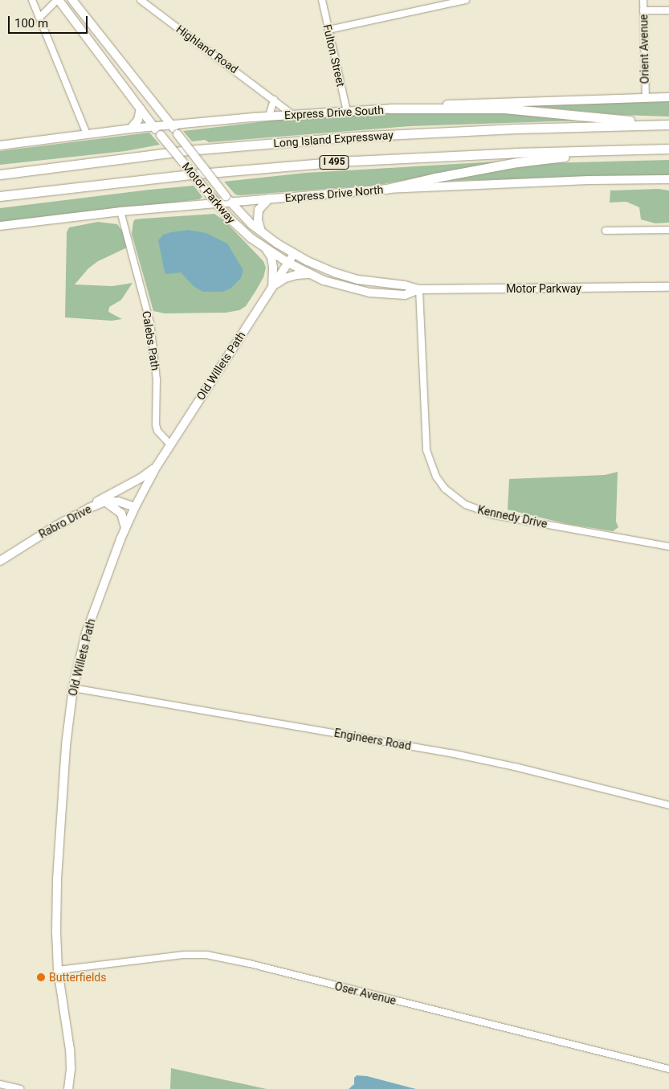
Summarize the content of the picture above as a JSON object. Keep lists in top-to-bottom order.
{
  "streets": {
    "highway": ["Long Island Expressway", "I 495"],
    "main road": [
      "Express Drive South",
      "Motor Parkway",
      "Express Drive North",
      "Old Willets Path",
      "Rabro Drive"
    ],
    "street": [
      "Highland Road",
      "Orient Avenue",
      "Fulton Street",
      "Calebs Path",
      "Kennedy Drive",
      "Engineers Road",
      "Oser Avenue"
    ]
  },
  "crossings": [
    ["Highland Road", "Express Drive South"],
    ["Orient Avenue", "Express Drive South"],
    ["Fulton Street", "Express Drive South"],
    ["Express Drive South", "Motor Parkway"],
    ["Motor Parkway", "Express Drive North"],
    ["Motor Parkway", "Old Willets Path"],
    ["Motor Parkway", "Kennedy Drive"],
    ["Express Drive North", "Calebs Path"],
    ["Calebs Path", "Old Willets Path"],
    ["Old Willets Path", "Rabro Drive"],
    ["Old Willets Path", "Engineers Road"],
    ["Old Willets Path", "Oser Avenue"]
  ],
  "places": ["Butterfields"],
  "scale_bar": "100 m"
}
